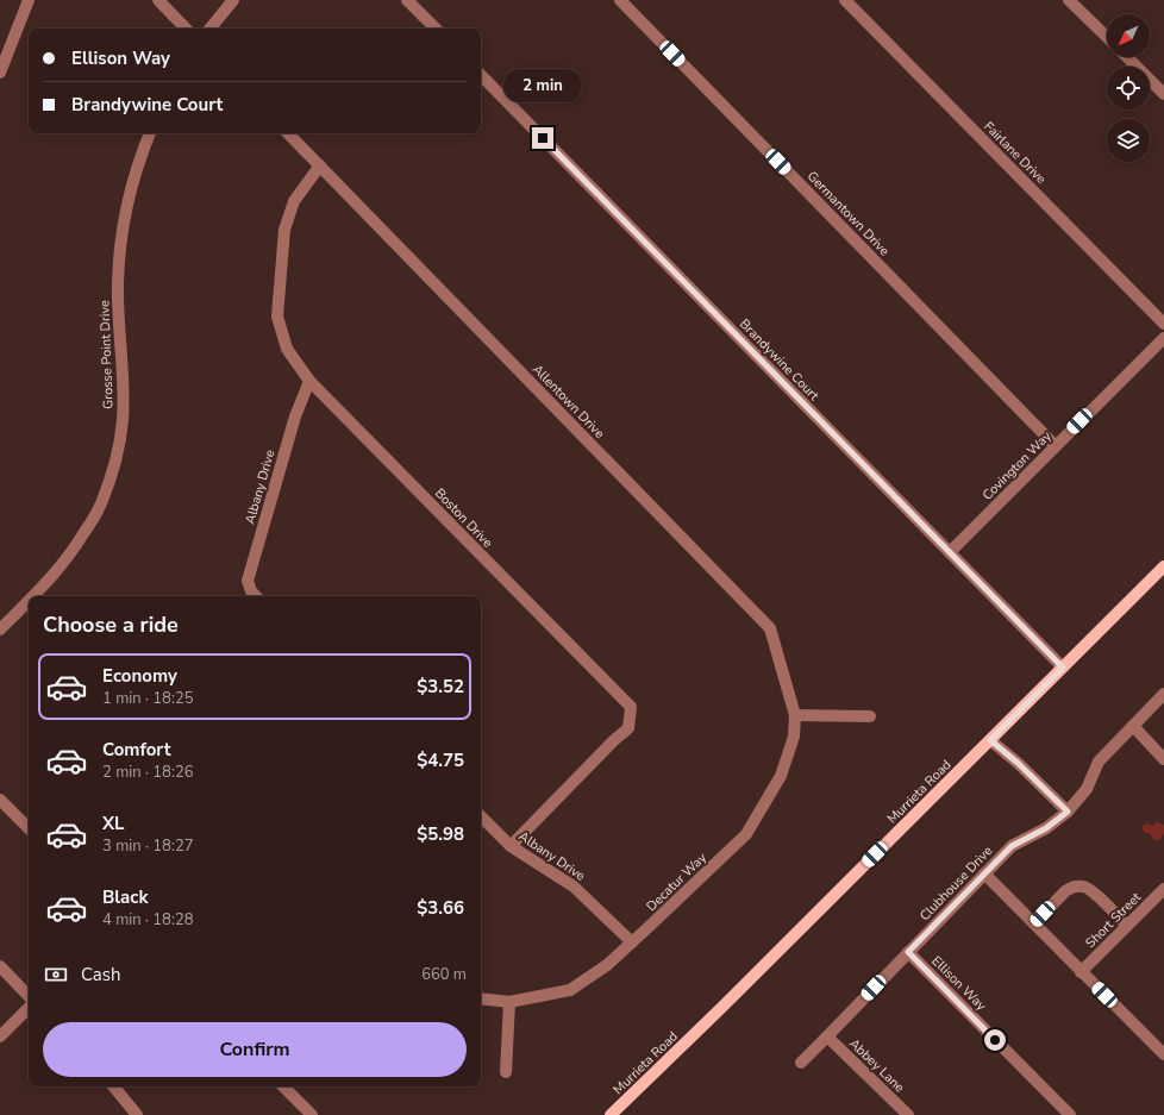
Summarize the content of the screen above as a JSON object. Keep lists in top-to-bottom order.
{
  "streets": {
    "main road": ["Murrieta Road"],
    "street": [
      "Fairlane Drive",
      "Germantown Drive",
      "Grosse Point Drive",
      "Brandywine Court",
      "Allentown Drive",
      "Covington Way",
      "Albany Drive",
      "Boston Drive",
      "Decatur Way",
      "Clubhouse Drive",
      "Short Street",
      "Ellison Way",
      "Abbey Lane"
    ]
  },
  "crossings": [
    ["Germantown Drive", "Covington Way"],
    ["Brandywine Court", "Covington Way"],
    ["Brandywine Court", "Murrieta Road"],
    ["Allentown Drive", "Boston Drive"],
    ["Allentown Drive", "Decatur Way"],
    ["Albany Drive", "Boston Drive"],
    ["Albany Drive", "Decatur Way"],
    ["Clubhouse Drive", "Ellison Way"],
    ["Clubhouse Drive", "Abbey Lane"]
  ],
  "north": "bottom left",
  "page": {
    "banner": ["Ellison Way", "Brandywine Court"],
    "bubble": "2 min",
    "heading": "Choose a ride",
    "list": [
      {
        "name": "Economy",
        "note": "1 min · 18:25",
        "value": "$3.52"
      },
      {
        "name": "Comfort",
        "note": "2 min · 18:26",
        "value": "$4.75"
      },
      {
        "name": "XL",
        "note": "3 min · 18:27",
        "value": "$5.98"
      },
      {
        "name": "Black",
        "note": "4 min · 18:28",
        "value": "$3.66"
      }
    ],
    "pay": ["Cash", "660 m"],
    "buttons": "Confirm"
  }
}
